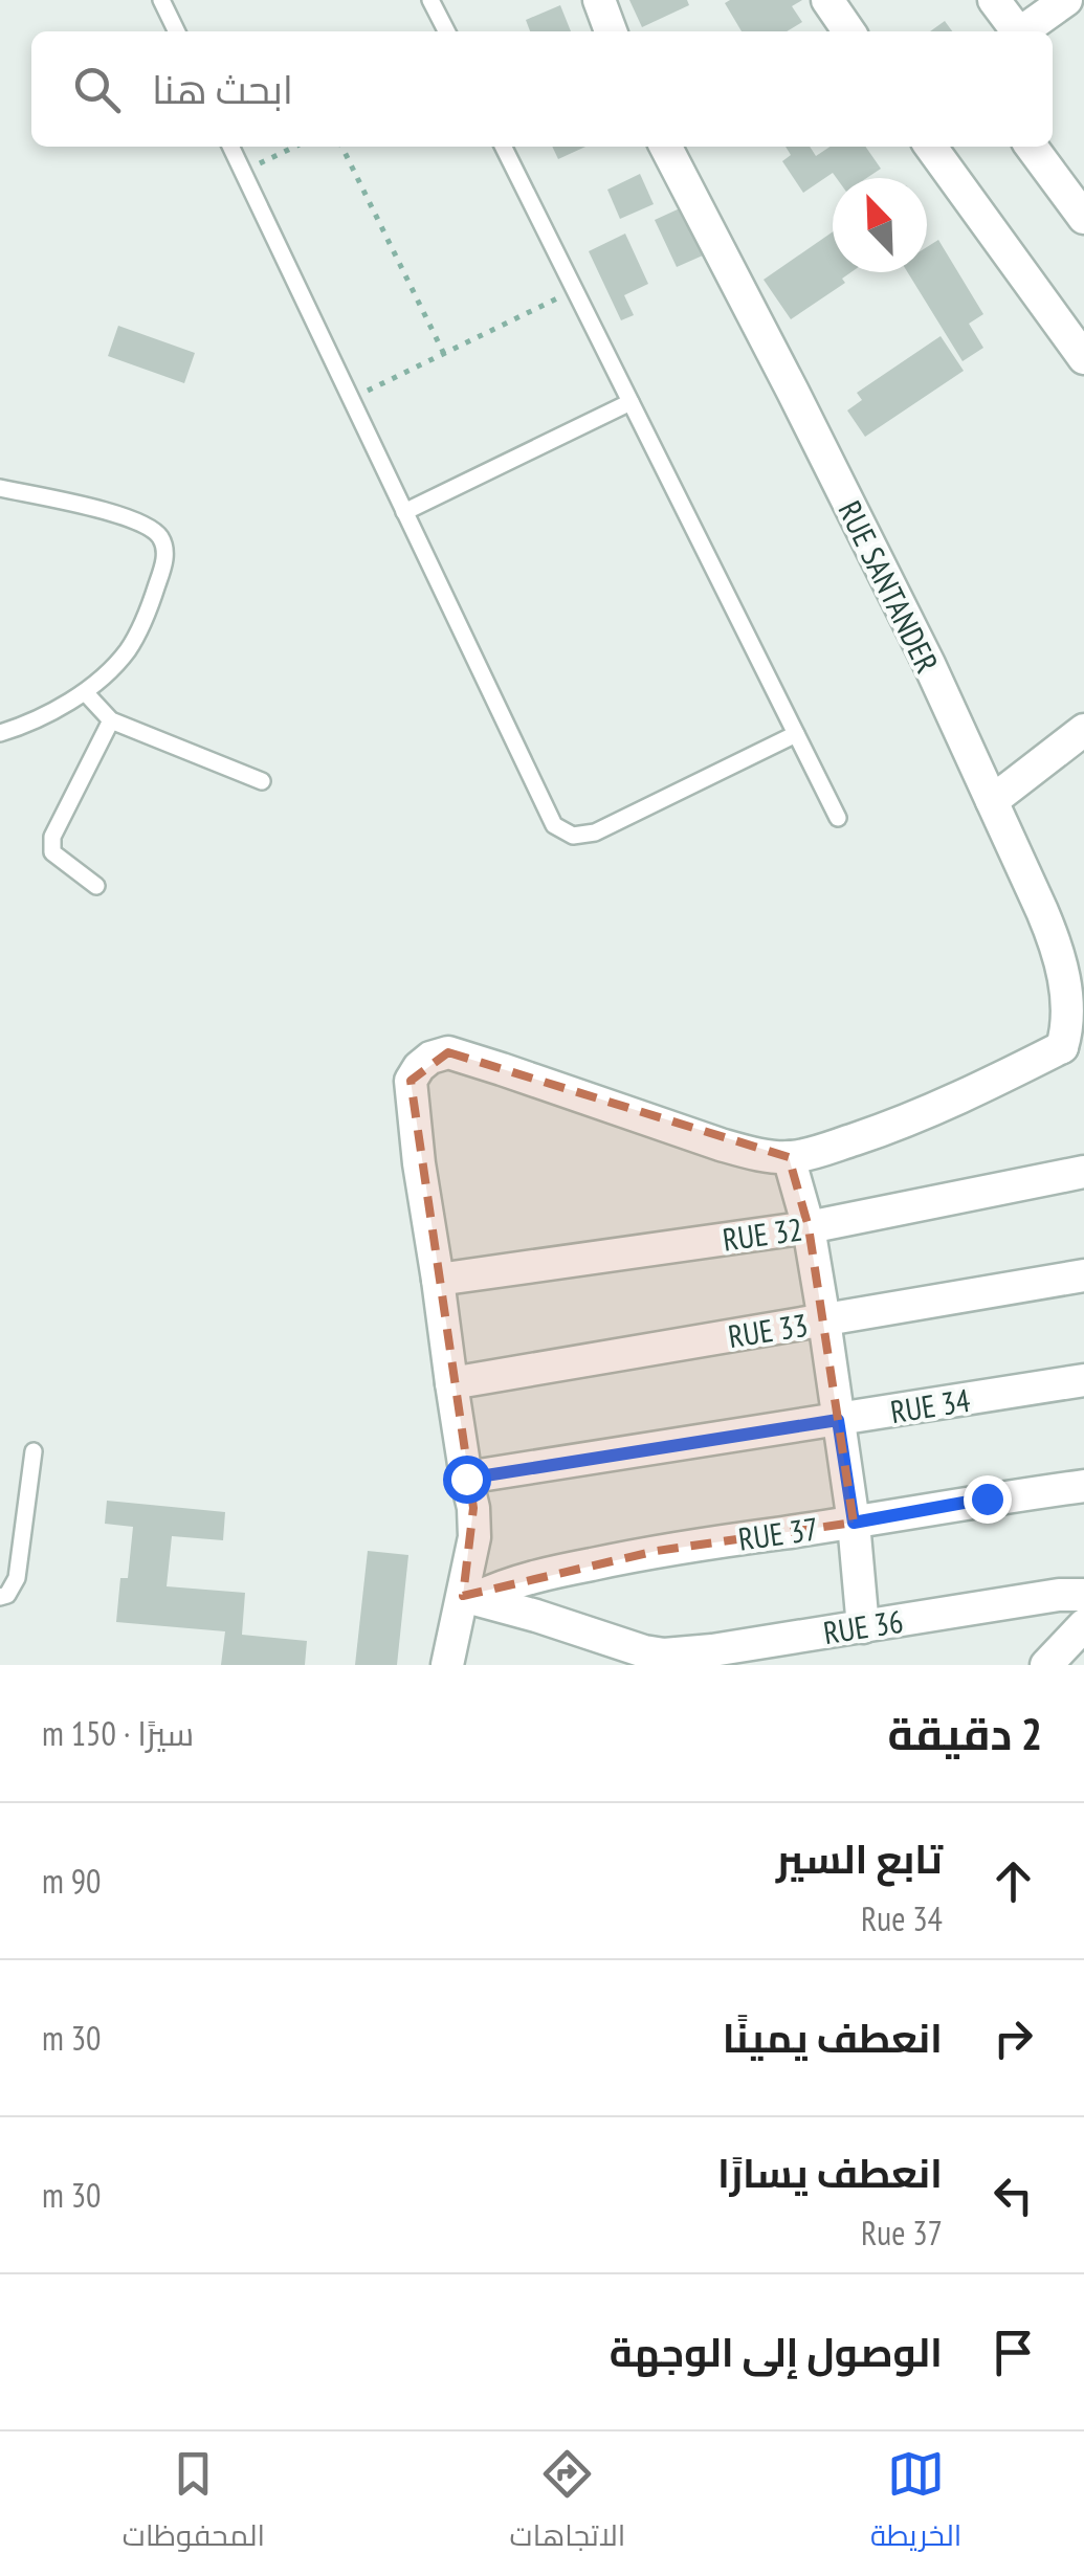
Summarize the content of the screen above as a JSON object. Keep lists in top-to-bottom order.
{
  "streets": {
    "street": [
      "RUE SANTANDER",
      "RUE 32",
      "RUE 33",
      "RUE 34",
      "RUE 37",
      "RUE 36"
    ]
  },
  "crossings": [
    ["RUE 37", "RUE 36"]
  ],
  "north": "top left",
  "page": {
    "search": "ابحث هنا",
    "heading": ["2 دقيقة", "سيرًا · 150 m"],
    "list": [
      ["تابع السير", "Rue 34", "90 m"],
      ["انعطف يمينًا", "30 m"],
      ["انعطف يسارًا", "Rue 37", "30 m"],
      "الوصول إلى الوجهة"
    ],
    "nav": ["الخريطة", "الاتجاهات", "المحفوظات"]
  }
}
